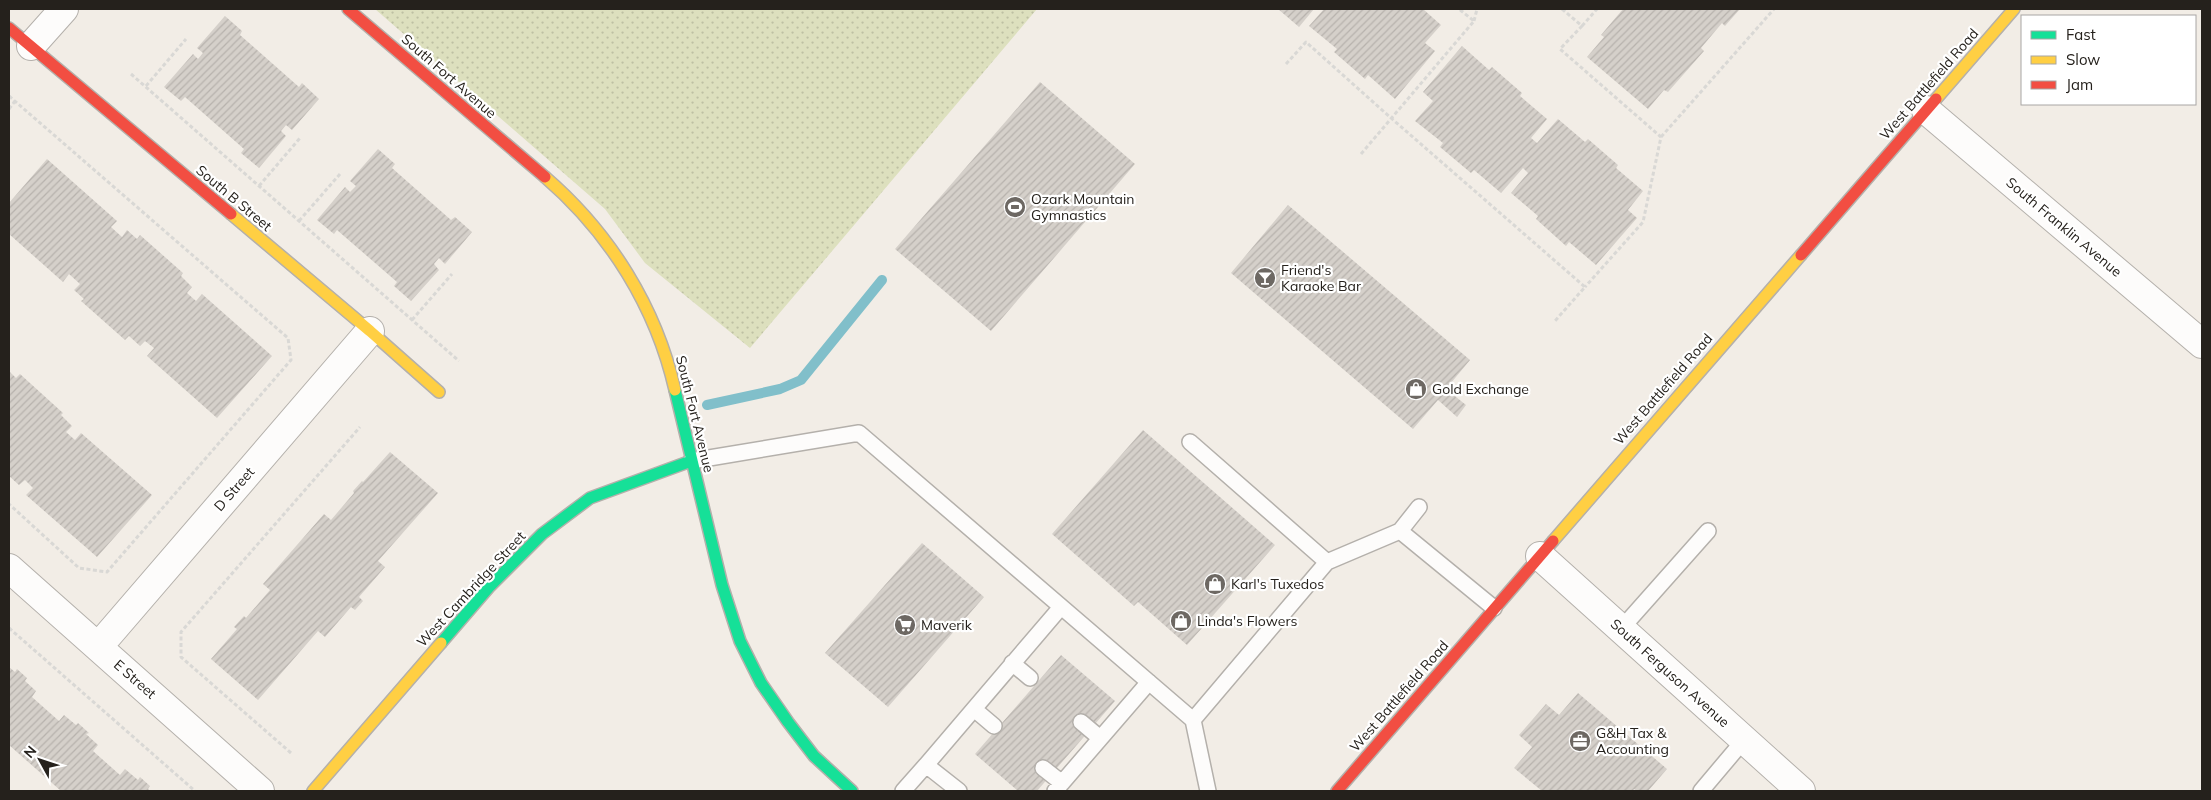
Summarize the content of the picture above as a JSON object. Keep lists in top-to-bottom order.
{
  "streets": {
    "street": [
      "South Fort Avenue",
      "West Battlefield Road",
      "South B Street",
      "South Franklin Avenue",
      "D Street",
      "West Cambridge Street",
      "South Ferguson Avenue",
      "E Street"
    ]
  },
  "crossings": [
    ["South Fort Avenue", "West Cambridge Street"],
    ["West Battlefield Road", "South Franklin Avenue"],
    ["West Battlefield Road", "South Ferguson Avenue"],
    ["South B Street", "D Street"],
    ["D Street", "E Street"]
  ],
  "places": {
    "sports": ["Ozark Mountain Gymnastics"],
    "bar": ["Friend's Karaoke Bar"],
    "shop": ["Gold Exchange", "Karl's Tuxedos", "Linda's Flowers"],
    "supermarket": ["Maverik"],
    "office": ["G&H Tax & Accounting"]
  },
  "legend": ["Fast", "Slow", "Jam"],
  "north": "top left"
}
